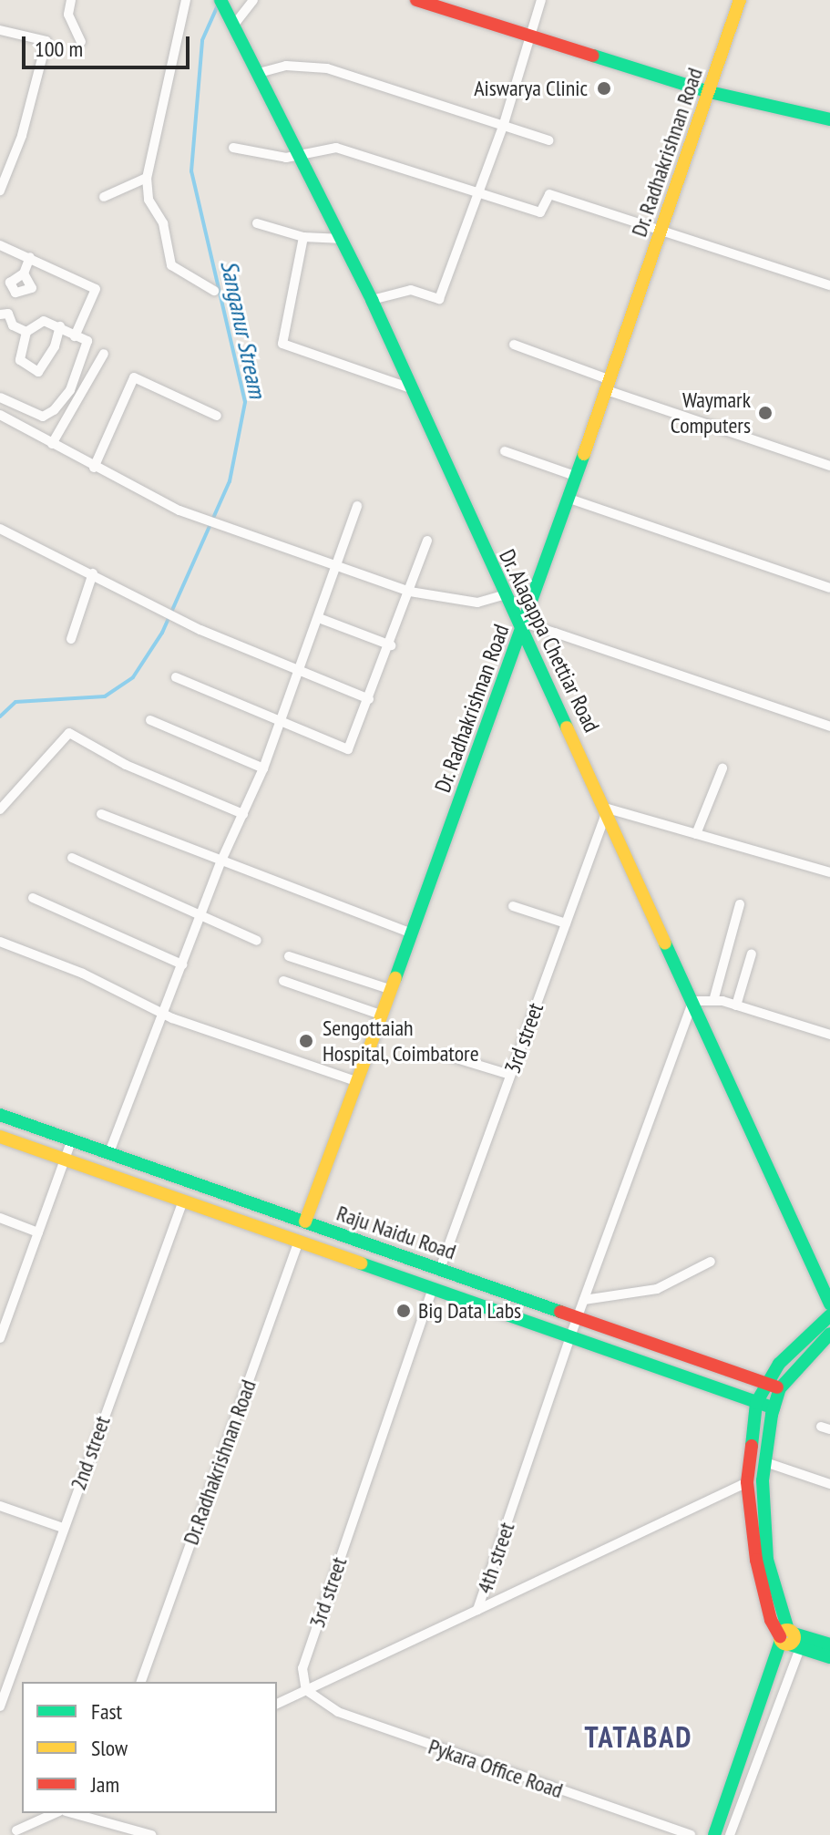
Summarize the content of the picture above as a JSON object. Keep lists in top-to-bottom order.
{
  "streets": {
    "street": [
      "Dr. Radhakrishnan Road",
      "Dr. Alagappa Chettiar Road",
      "3rd street",
      "Raju Naidu Road",
      "2nd street",
      "Dr.Radhakrishnan Road",
      "4th street",
      "Pykara Office Road"
    ]
  },
  "crossings": [
    ["Dr. Radhakrishnan Road", "Dr. Alagappa Chettiar Road"],
    ["Dr. Radhakrishnan Road", "Raju Naidu Road"],
    ["Dr. Alagappa Chettiar Road", "3rd street"],
    ["3rd street", "Raju Naidu Road"],
    ["3rd street", "4th street"],
    ["3rd street", "Pykara Office Road"],
    ["Raju Naidu Road", "2nd street"],
    ["Raju Naidu Road", "Dr.Radhakrishnan Road"],
    ["Raju Naidu Road", "4th street"],
    ["4th street", "Pykara Office Road"]
  ],
  "districts": ["TATABAD"],
  "water": ["Sanganur Stream"],
  "places": [
    "Aiswarya Clinic",
    "Waymark Computers",
    "Sengottaiah Hospital, Coimbatore",
    "Big Data Labs"
  ],
  "legend": ["Fast", "Slow", "Jam"],
  "scale_bar": "100 m"
}
